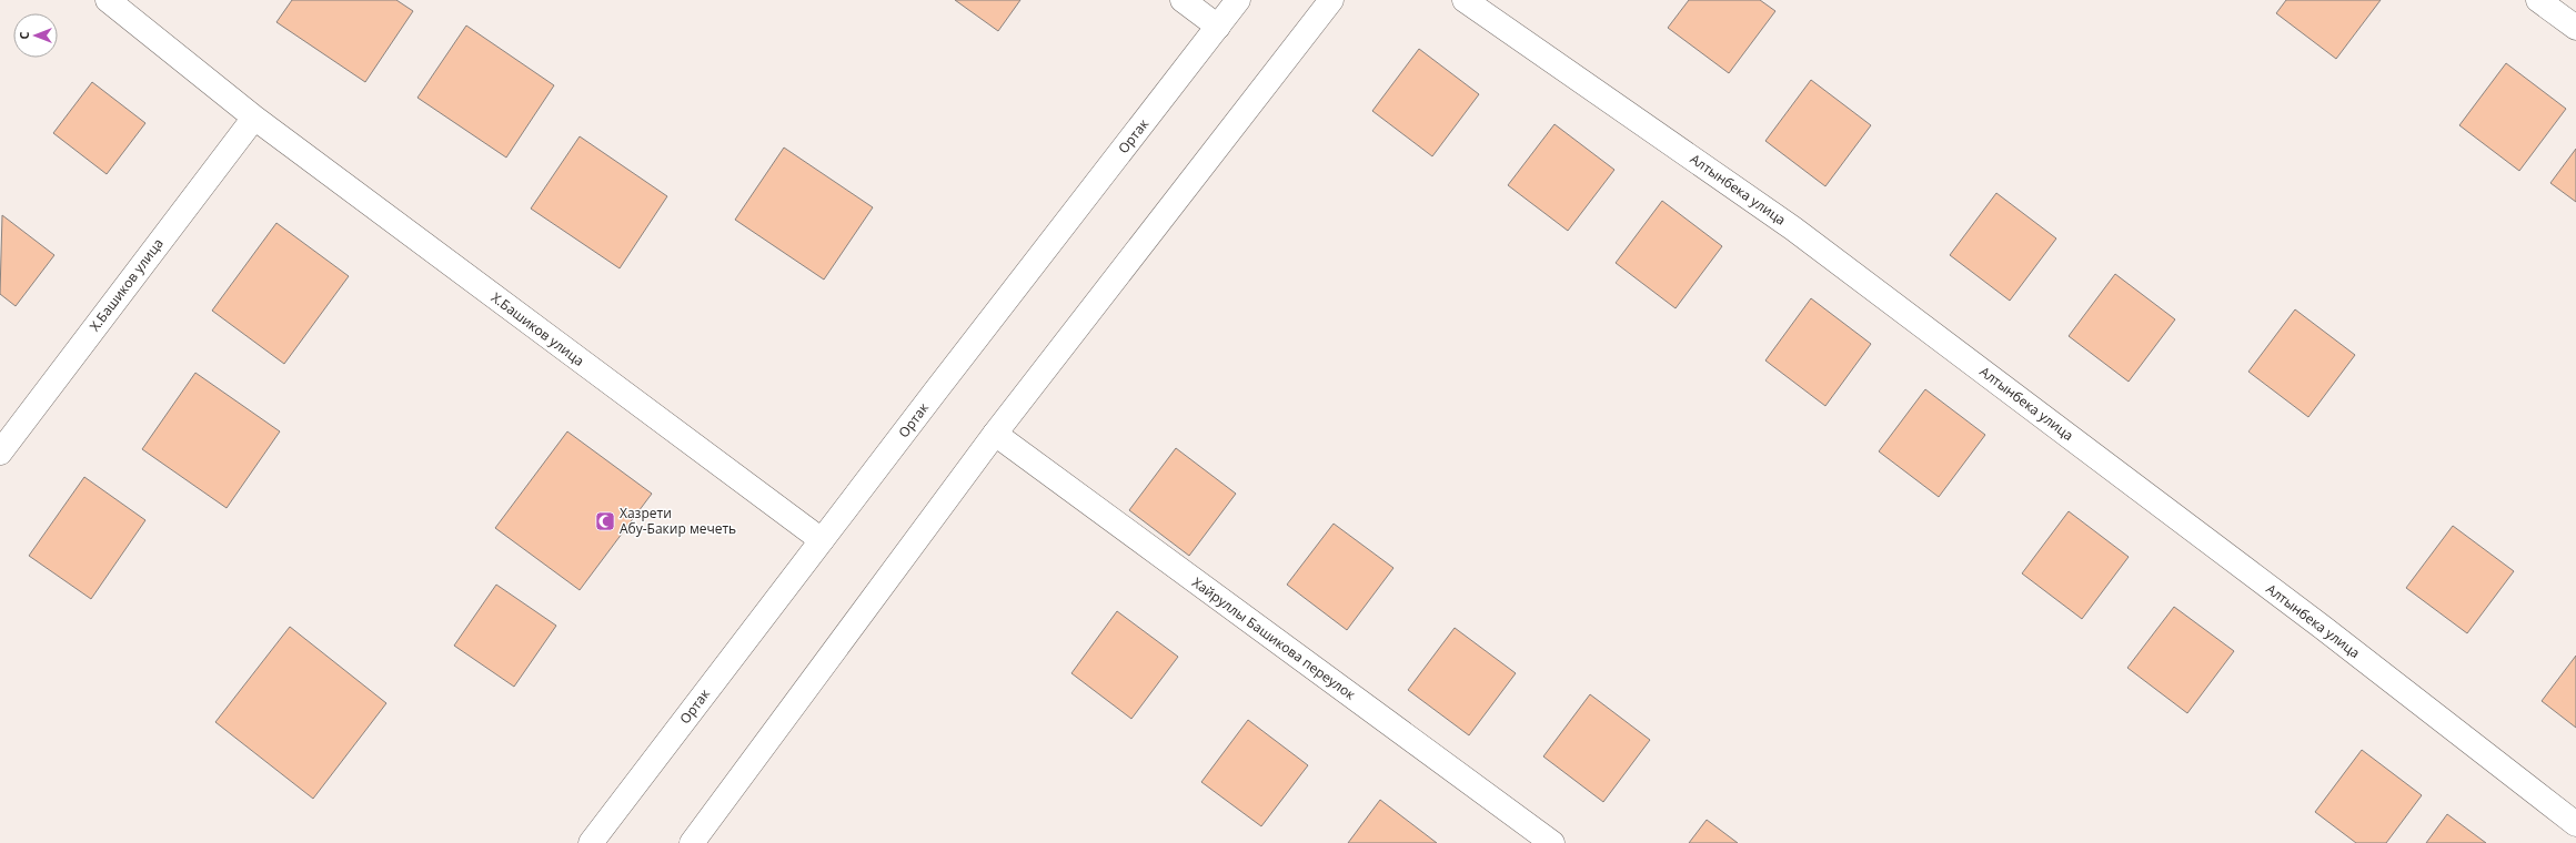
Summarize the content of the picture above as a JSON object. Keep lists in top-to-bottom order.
{
  "streets": {
    "street": [
      "Ортак",
      "Алтынбека улица",
      "Х.Башиков улица",
      "Хайруллы Башикова переулок"
    ]
  },
  "crossings": [
    ["Ортак", "Х.Башиков улица"]
  ],
  "places": {
    "mosque": ["Хазрети Абу-Бакир мечеть"]
  },
  "north": "left"
}
